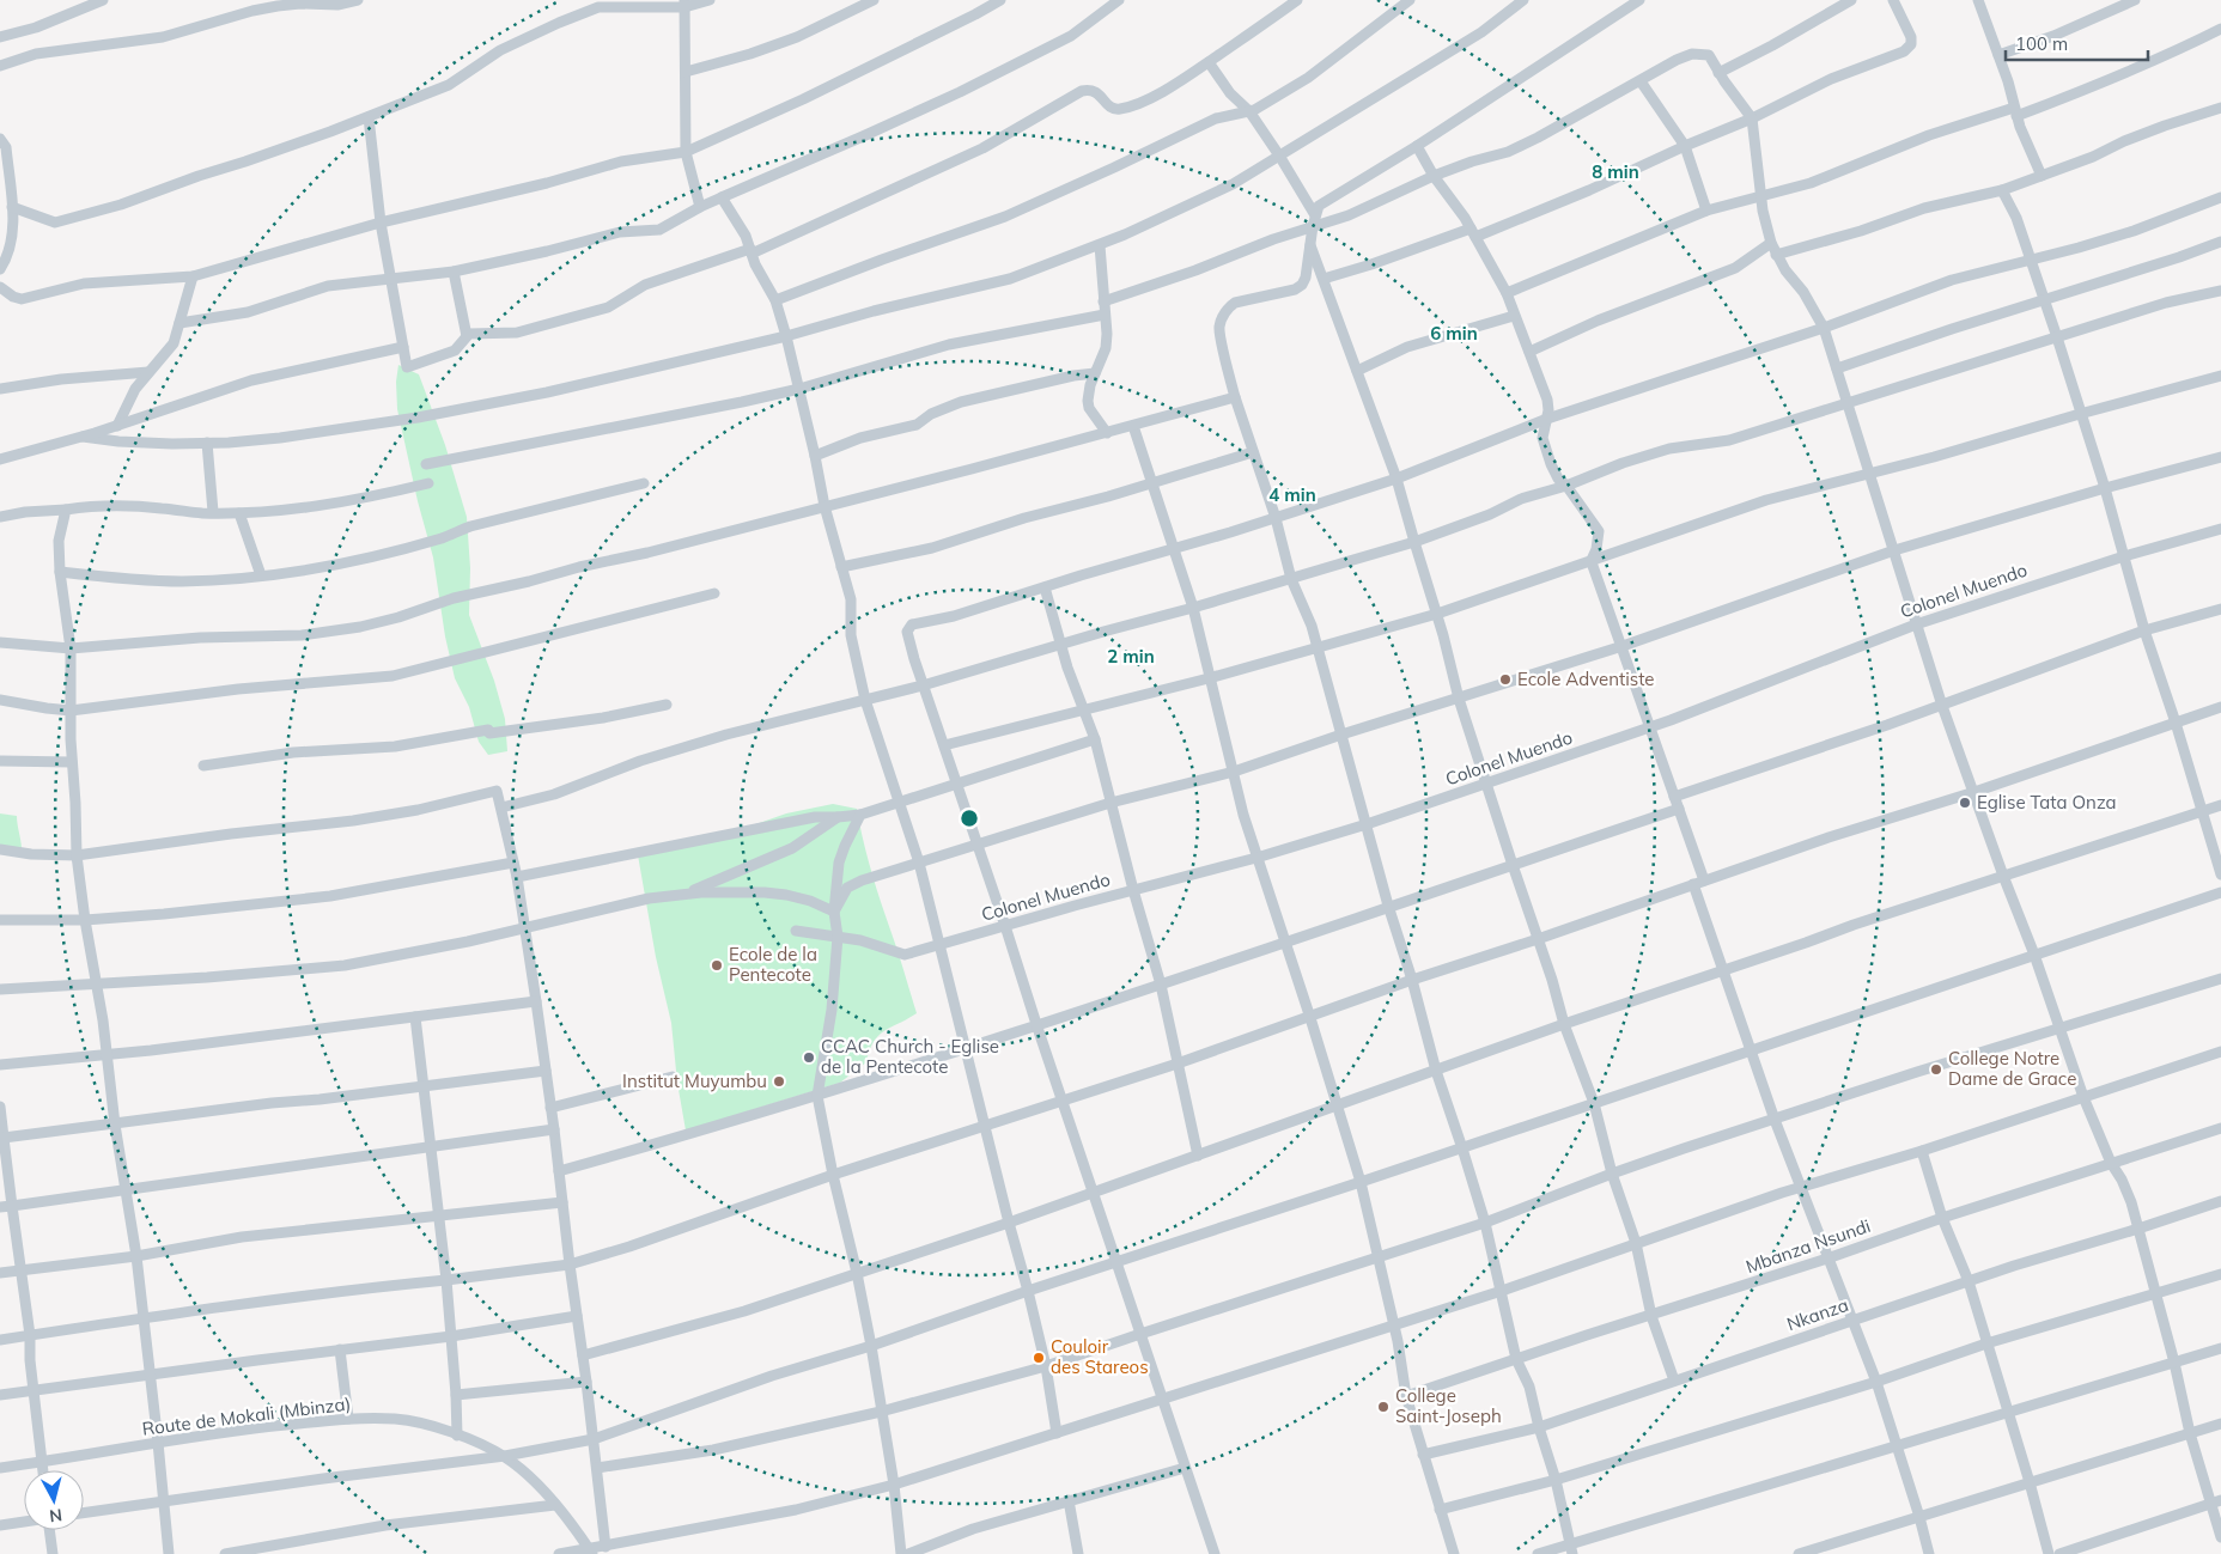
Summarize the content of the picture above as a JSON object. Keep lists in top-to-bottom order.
{
  "streets": {
    "street": [
      "Colonel Muendo",
      "Mbanza Nsundi",
      "Nkanza",
      "Route de Mokali (Mbinza)"
    ]
  },
  "places": [
    "Ecole Adventiste",
    "Eglise Tata Onza",
    "Ecole de la Pentecote",
    "CCAC Church - Eglise de la Pentecote",
    "College Notre Dame de Grace",
    "Institut Muyumbu",
    "Couloir des Stareos",
    "College Saint-Joseph"
  ],
  "scale_bar": "100 m",
  "north": "bottom",
  "rings": [
    "8 min",
    "6 min",
    "4 min",
    "2 min"
  ]
}
